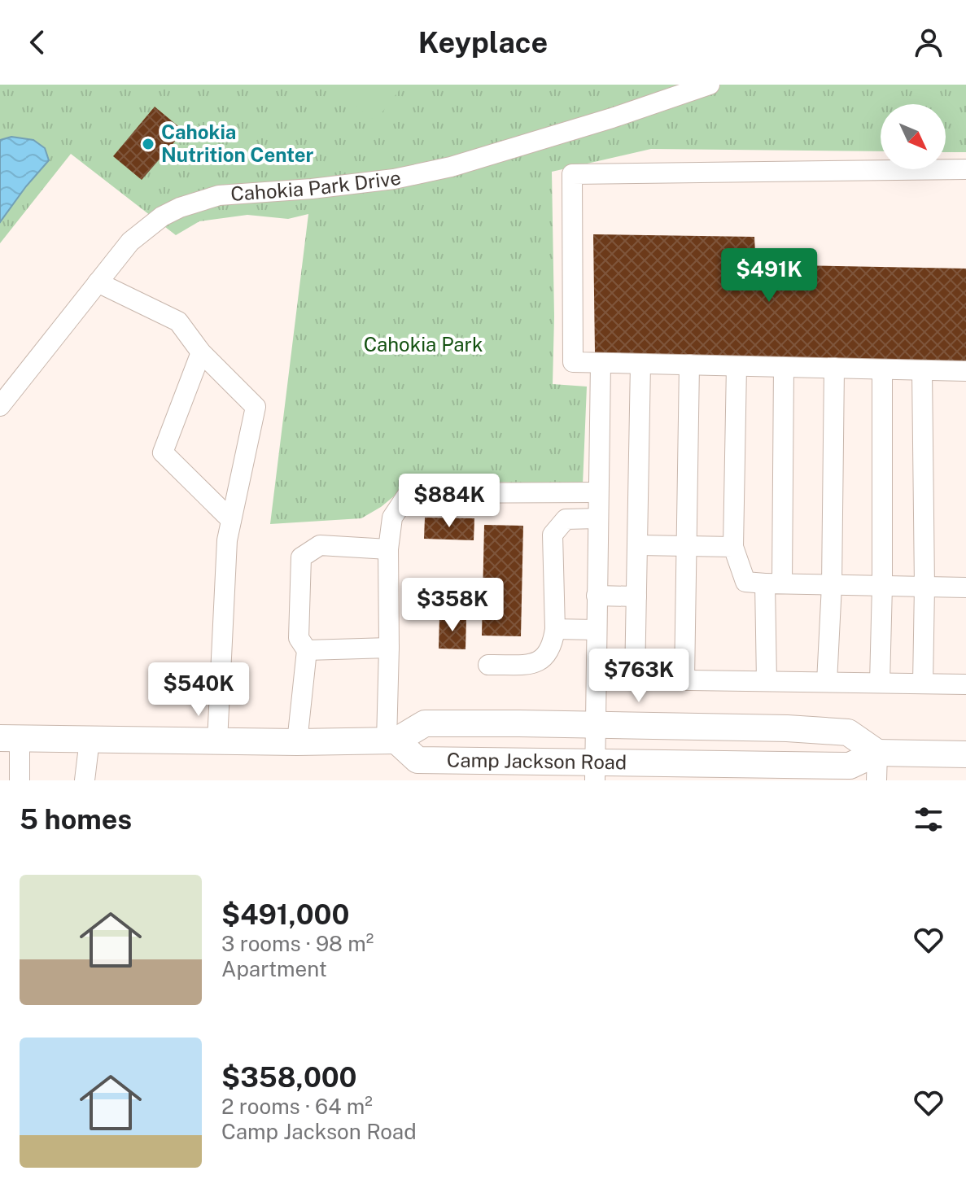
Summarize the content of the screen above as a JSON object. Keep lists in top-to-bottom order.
{
  "streets": {
    "main road": ["Camp Jackson Road"],
    "street": ["Cahokia Park Drive"]
  },
  "parks": ["Cahokia Park"],
  "places": ["Cahokia Nutrition Center"],
  "north": "bottom right",
  "page": {
    "header": "Keyplace",
    "price": [
      "$491K",
      "$884K",
      "$358K",
      "$763K",
      "$540K"
    ],
    "heading": "5 homes",
    "list": [
      {
        "name": "$491,000",
        "note": "3 rooms · 98 m² · Apartment"
      },
      {
        "name": "$358,000",
        "note": "2 rooms · 64 m² · Camp Jackson Road"
      }
    ]
  }
}
